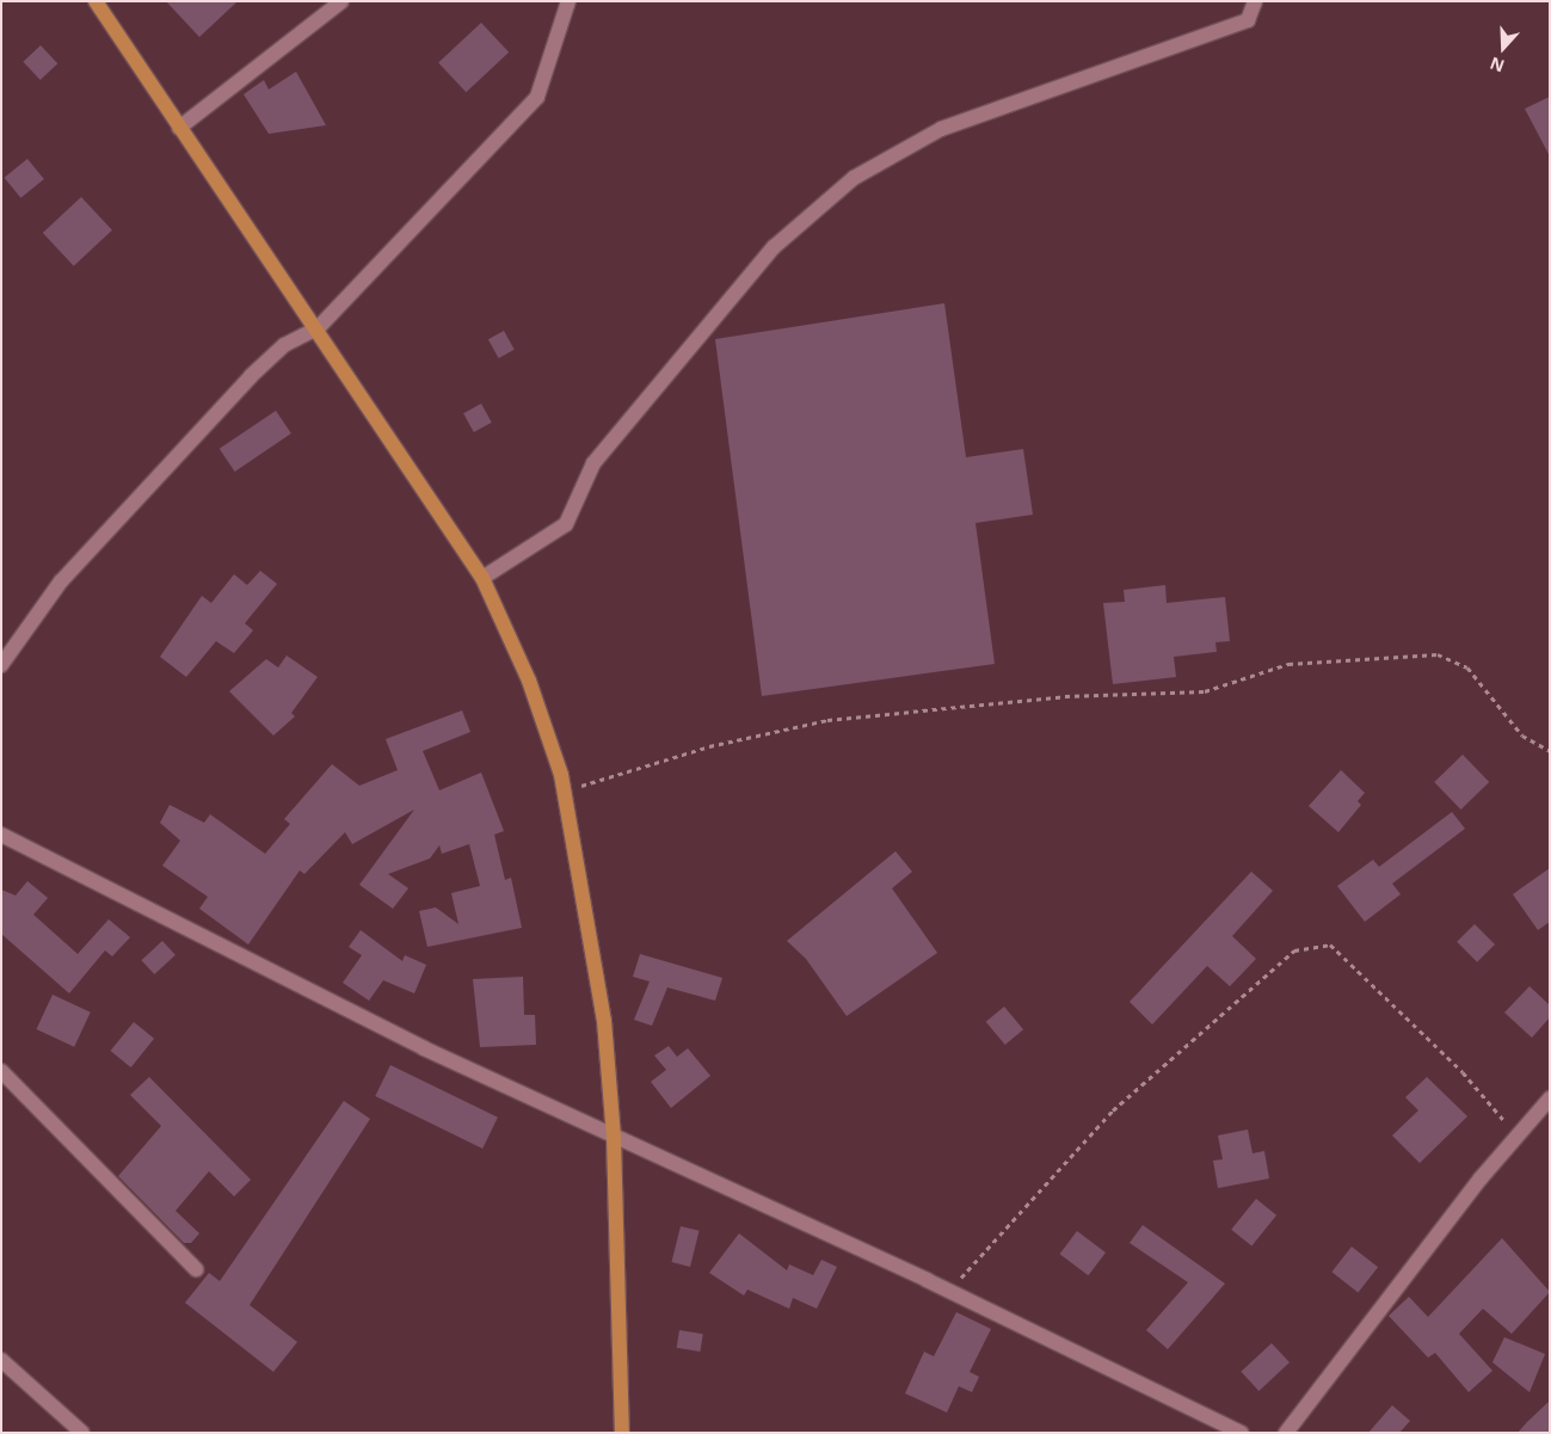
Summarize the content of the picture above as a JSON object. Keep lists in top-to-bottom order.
{
  "north": "bottom"
}
